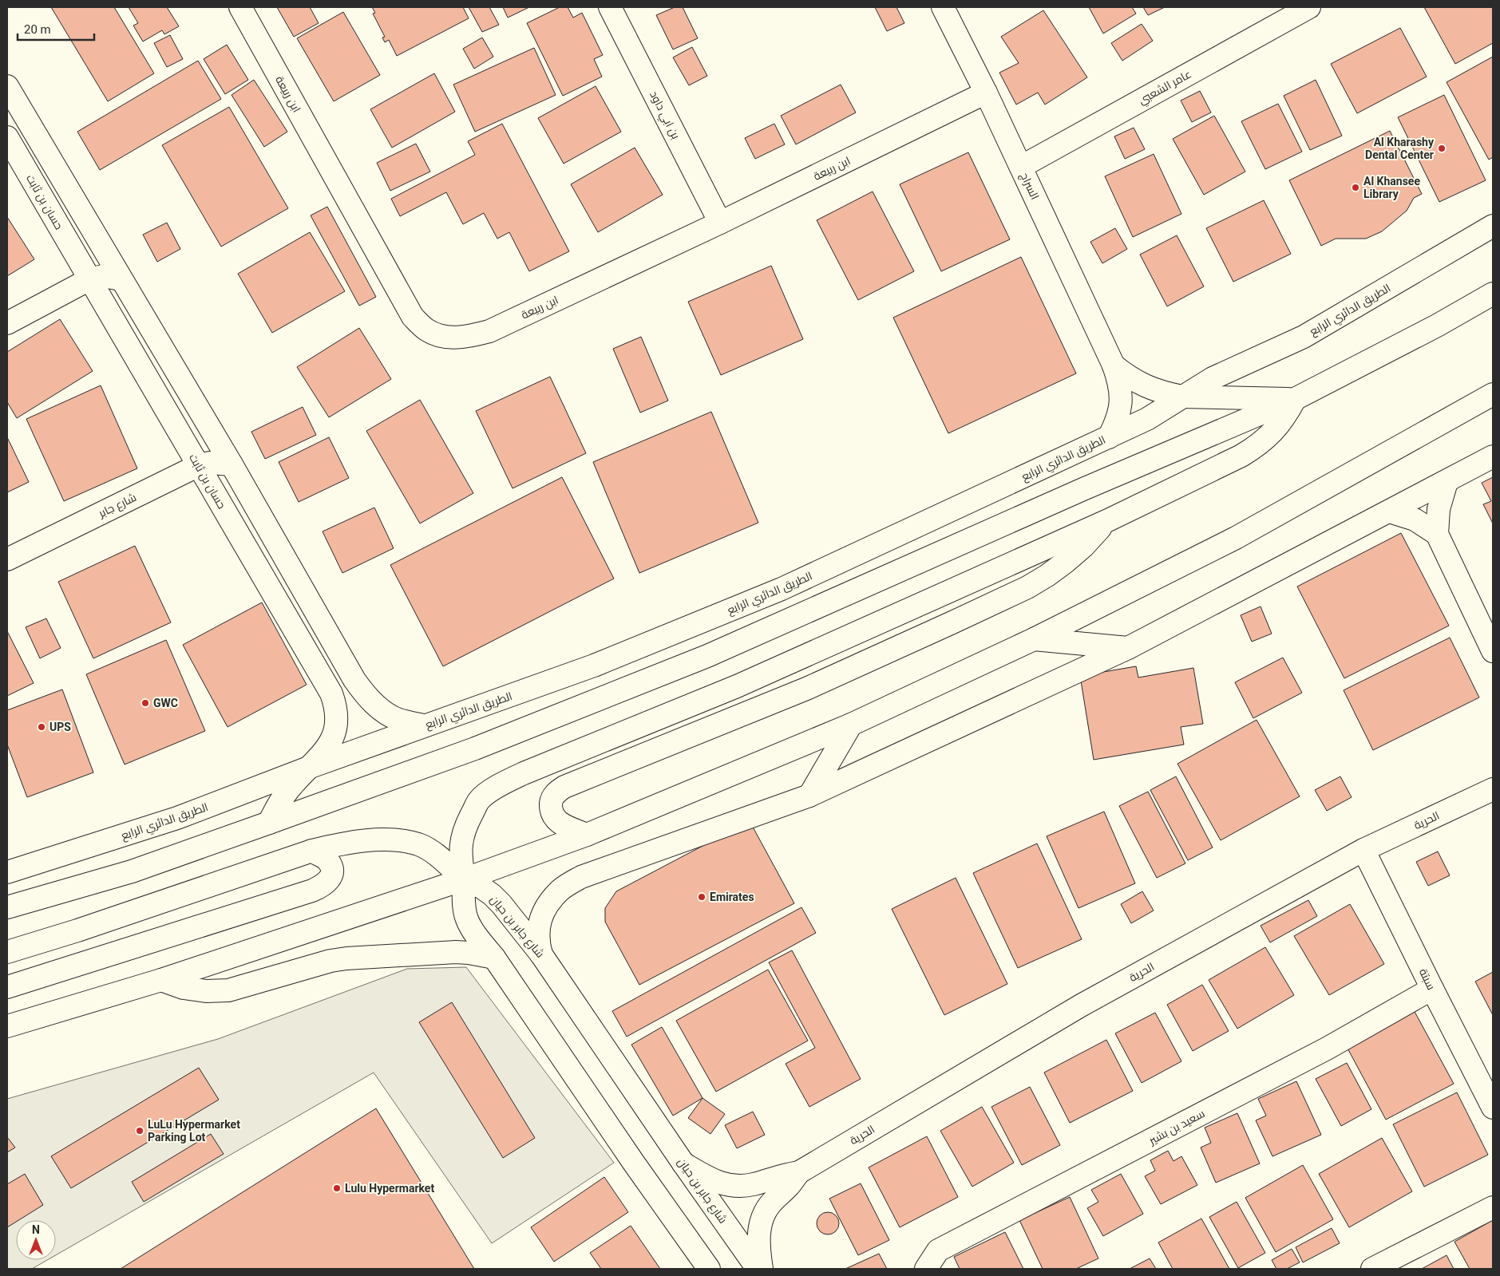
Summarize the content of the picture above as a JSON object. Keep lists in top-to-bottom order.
{
  "streets": {
    "street": [
      "عامر الشعبي",
      "ابن ربيعة",
      "بن ابي داود",
      "السراج",
      "حسان بن ثابت",
      "الطريق الدائري الرابع",
      "شارع جابر",
      "الحرية",
      "شارع جابر بن حيان",
      "سبتة",
      "سعيد بن بشير"
    ]
  },
  "crossings": [
    ["عامر الشعبي", "السراج"],
    ["ابن ربيعة", "بن ابي داود"],
    ["ابن ربيعة", "السراج"],
    ["السراج", "الطريق الدائري الرابع"],
    ["حسان بن ثابت", "الطريق الدائري الرابع"],
    ["حسان بن ثابت", "شارع جابر"],
    ["الحرية", "شارع جابر بن حيان"],
    ["الحرية", "سبتة"],
    ["سبتة", "سعيد بن بشير"]
  ],
  "places": [
    "Al Kharashy Dental Center",
    "Al Khansee Library",
    "GWC",
    "UPS",
    "Emirates",
    "LuLu Hypermarket Parking Lot",
    "Lulu Hypermarket"
  ],
  "scale_bar": "20 m",
  "north": "top"
}
